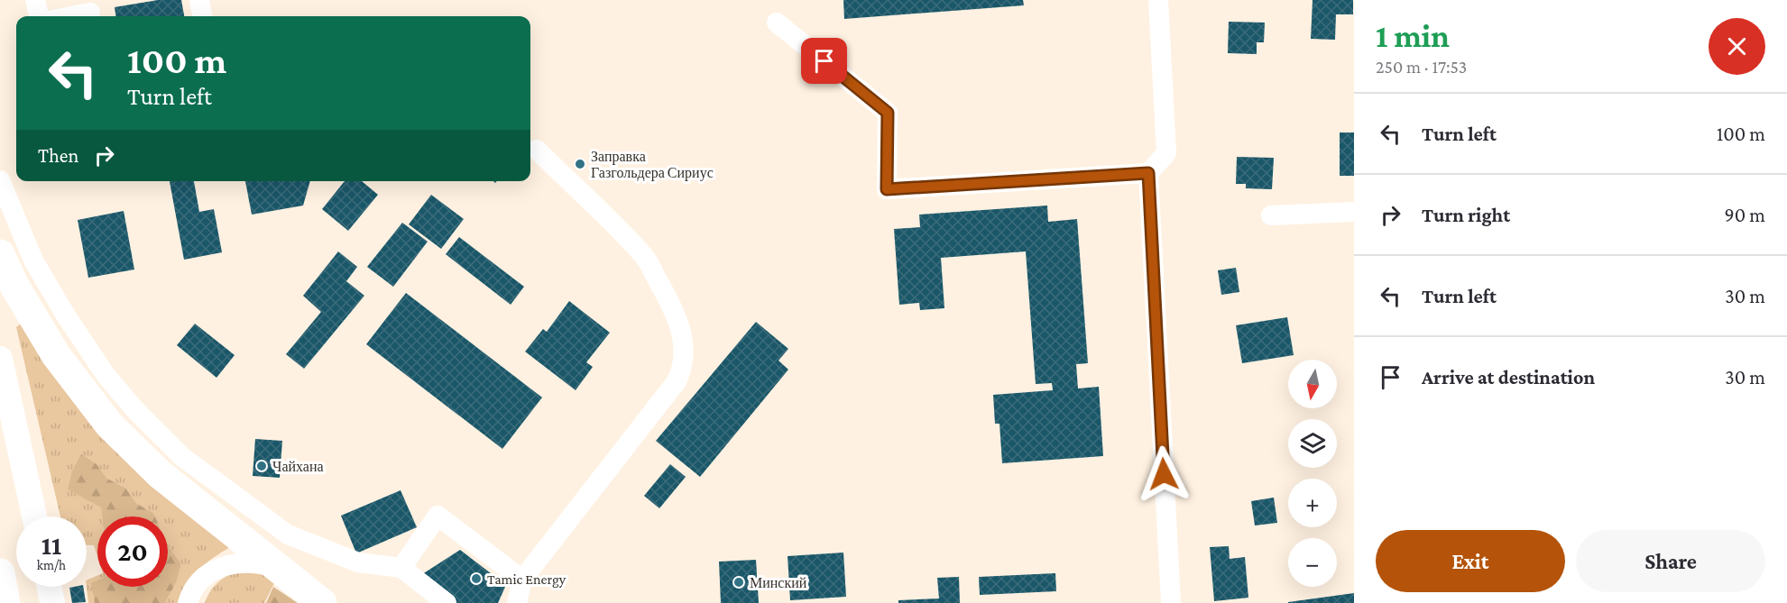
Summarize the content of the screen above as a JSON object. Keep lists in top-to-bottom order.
{
  "places": [
    "Заправка Газгольдера Сириус",
    "Чайхана",
    "Tamic Energy",
    "Минский"
  ],
  "north": "bottom",
  "page": {
    "heading": ["1 min", "250 m · 17:53"],
    "turn": ["100 m", "Turn left"],
    "list": [
      {
        "name": "Turn left",
        "value": "100 m"
      },
      {
        "name": "Turn right",
        "value": "90 m"
      },
      {
        "name": "Turn left",
        "value": "30 m"
      },
      {
        "name": "Arrive at destination",
        "value": "30 m"
      }
    ],
    "then": "Then",
    "map_buttons": ["+", "−"],
    "speed": "11 km/h",
    "limit": "20",
    "buttons": ["Exit", "Share"]
  }
}
